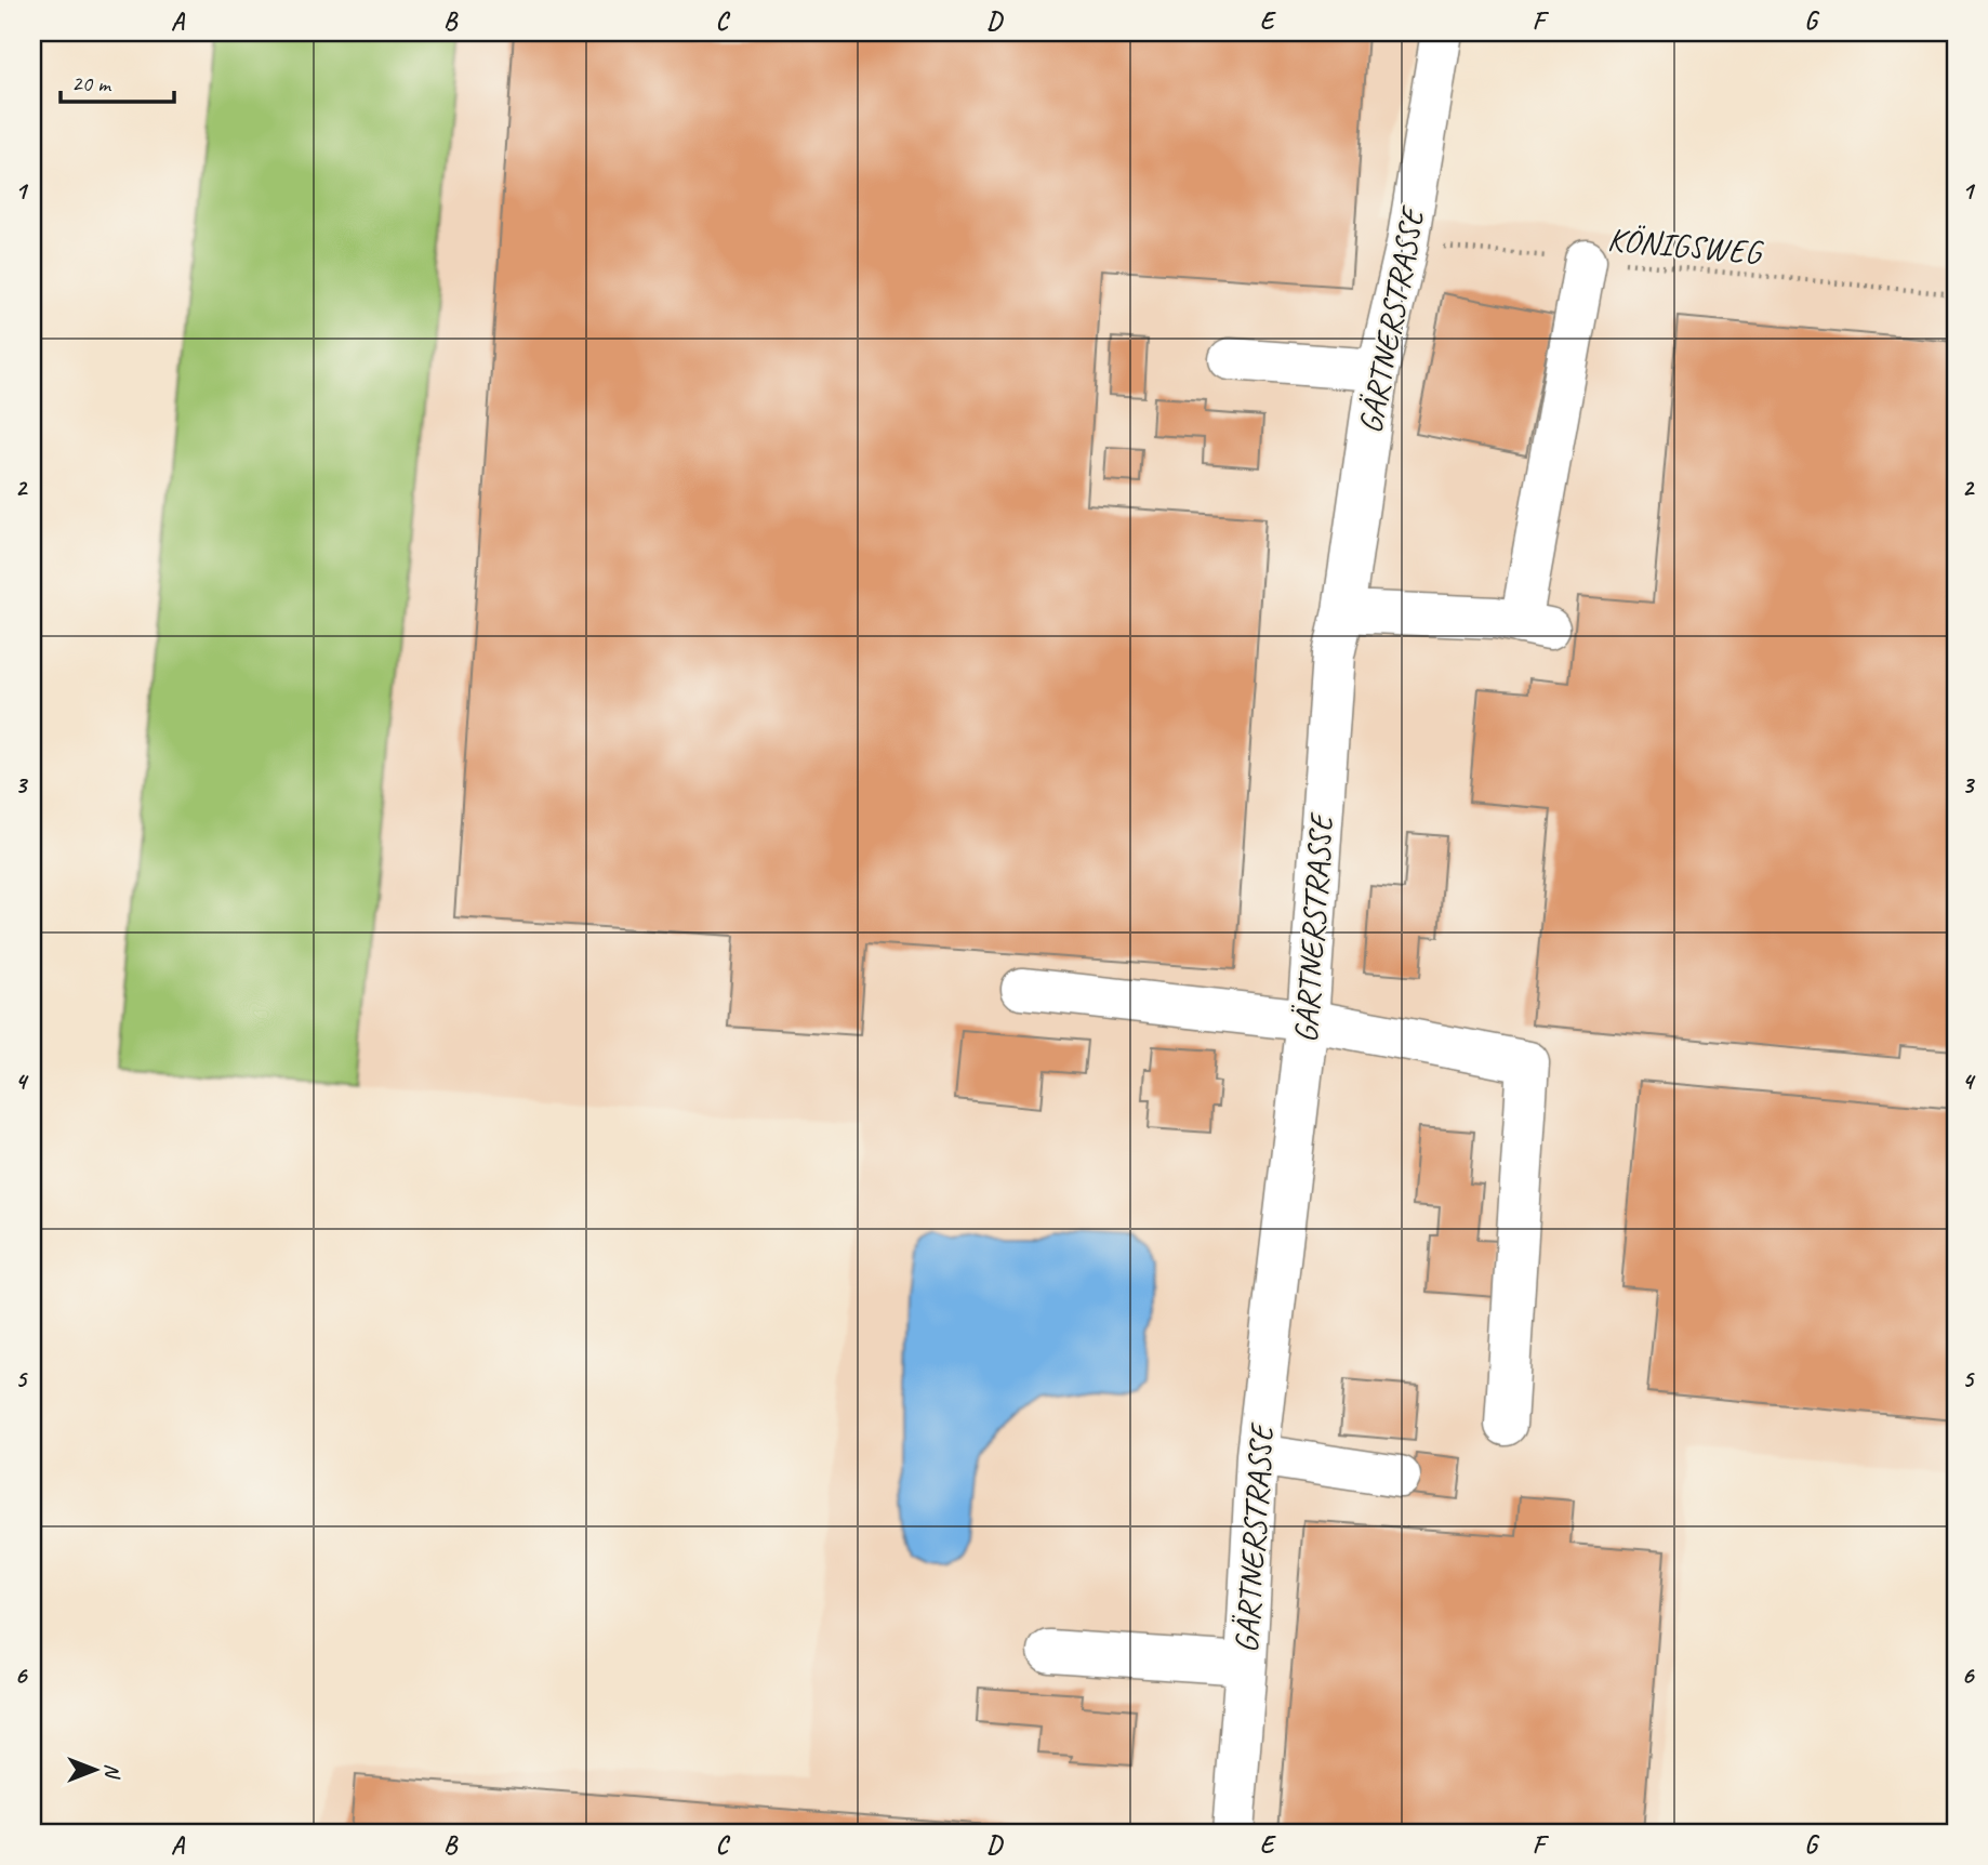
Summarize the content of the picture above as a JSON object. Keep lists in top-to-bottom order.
{
  "streets": {
    "street": ["GÄRTNERSTRASSE"],
    "path": ["KÖNIGSWEG"]
  },
  "crossings": [
    ["KÖNIGSWEG", "GÄRTNERSTRASSE"]
  ],
  "scale_bar": "20 m",
  "north": "right",
  "grid": {
    "columns": [
      "A",
      "B",
      "C",
      "D",
      "E",
      "F",
      "G"
    ],
    "rows": [
      "1",
      "2",
      "3",
      "4",
      "5",
      "6"
    ]
  }
}
